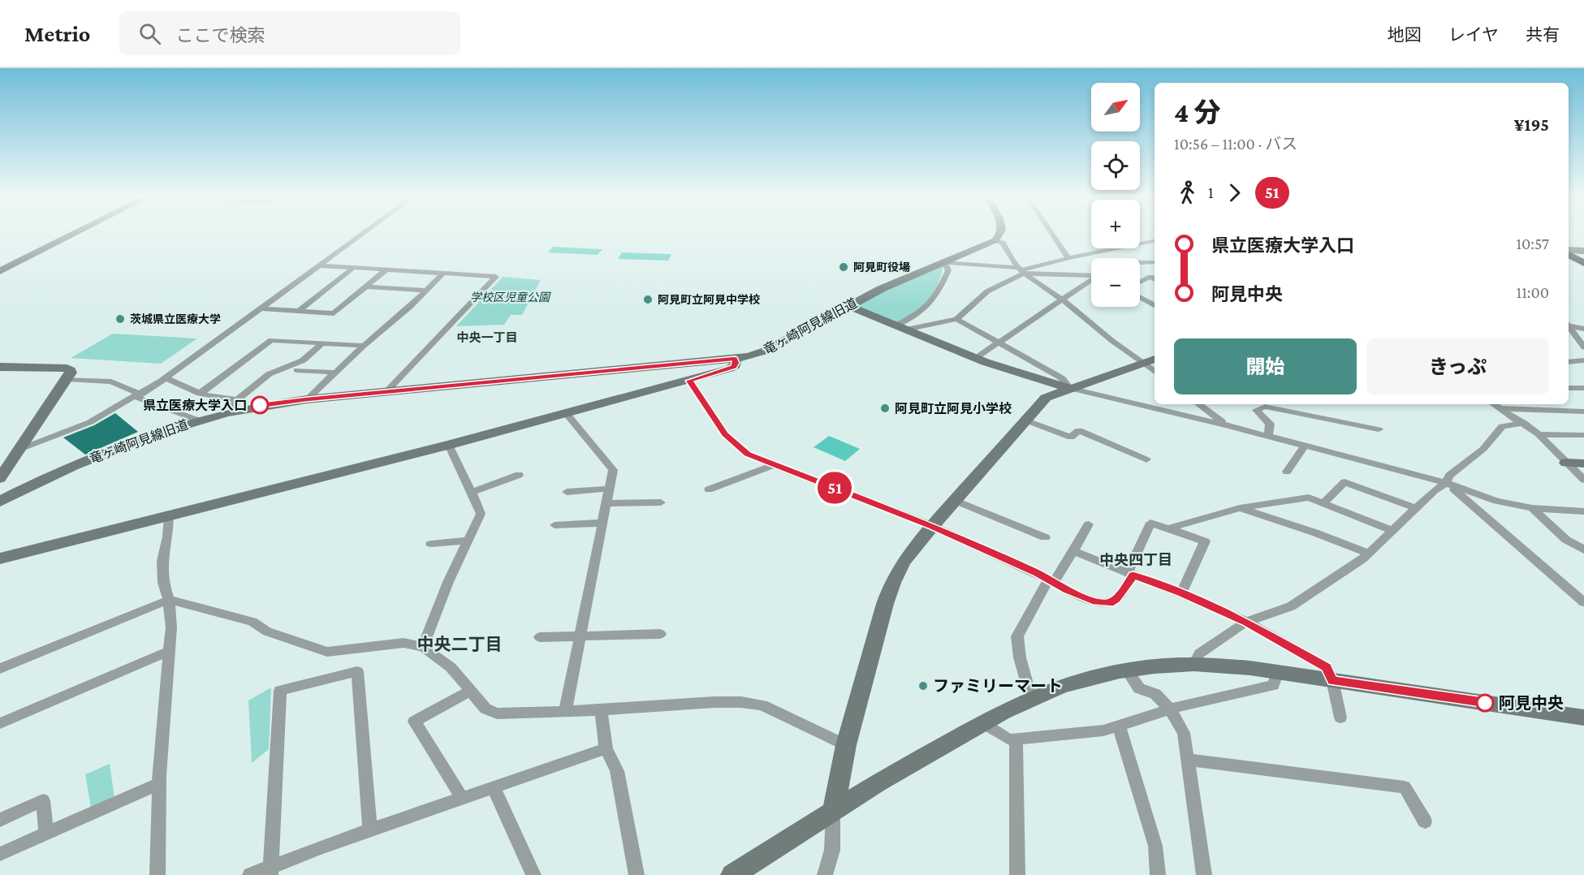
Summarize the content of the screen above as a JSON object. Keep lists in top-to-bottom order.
{
  "streets": {
    "street": ["竜ヶ崎阿見線旧道"]
  },
  "districts": ["中央一丁目", "中央四丁目", "中央二丁目"],
  "parks": ["学校区児童公園"],
  "places": [
    "阿見町役場",
    "阿見町立阿見中学校",
    "茨城県立医療大学",
    "県立医療大学入口",
    "阿見町立阿見小学校",
    "ファミリーマート",
    "阿見中央"
  ],
  "lines": ["bus line 51"],
  "north": "top right",
  "page": {
    "header": "Metrio",
    "search": "ここで検索",
    "nav": ["地図", "レイヤ", "共有"],
    "on_map": "51",
    "map_buttons": ["+", "−"],
    "heading": ["4 分", "10:56 – 11:00 · バス", "¥195"],
    "legs": ["1", "51"],
    "list": [
      {
        "name": "県立医療大学入口",
        "value": "10:57"
      },
      {
        "name": "阿見中央",
        "value": "11:00"
      }
    ],
    "buttons": ["開始", "きっぷ"]
  }
}
